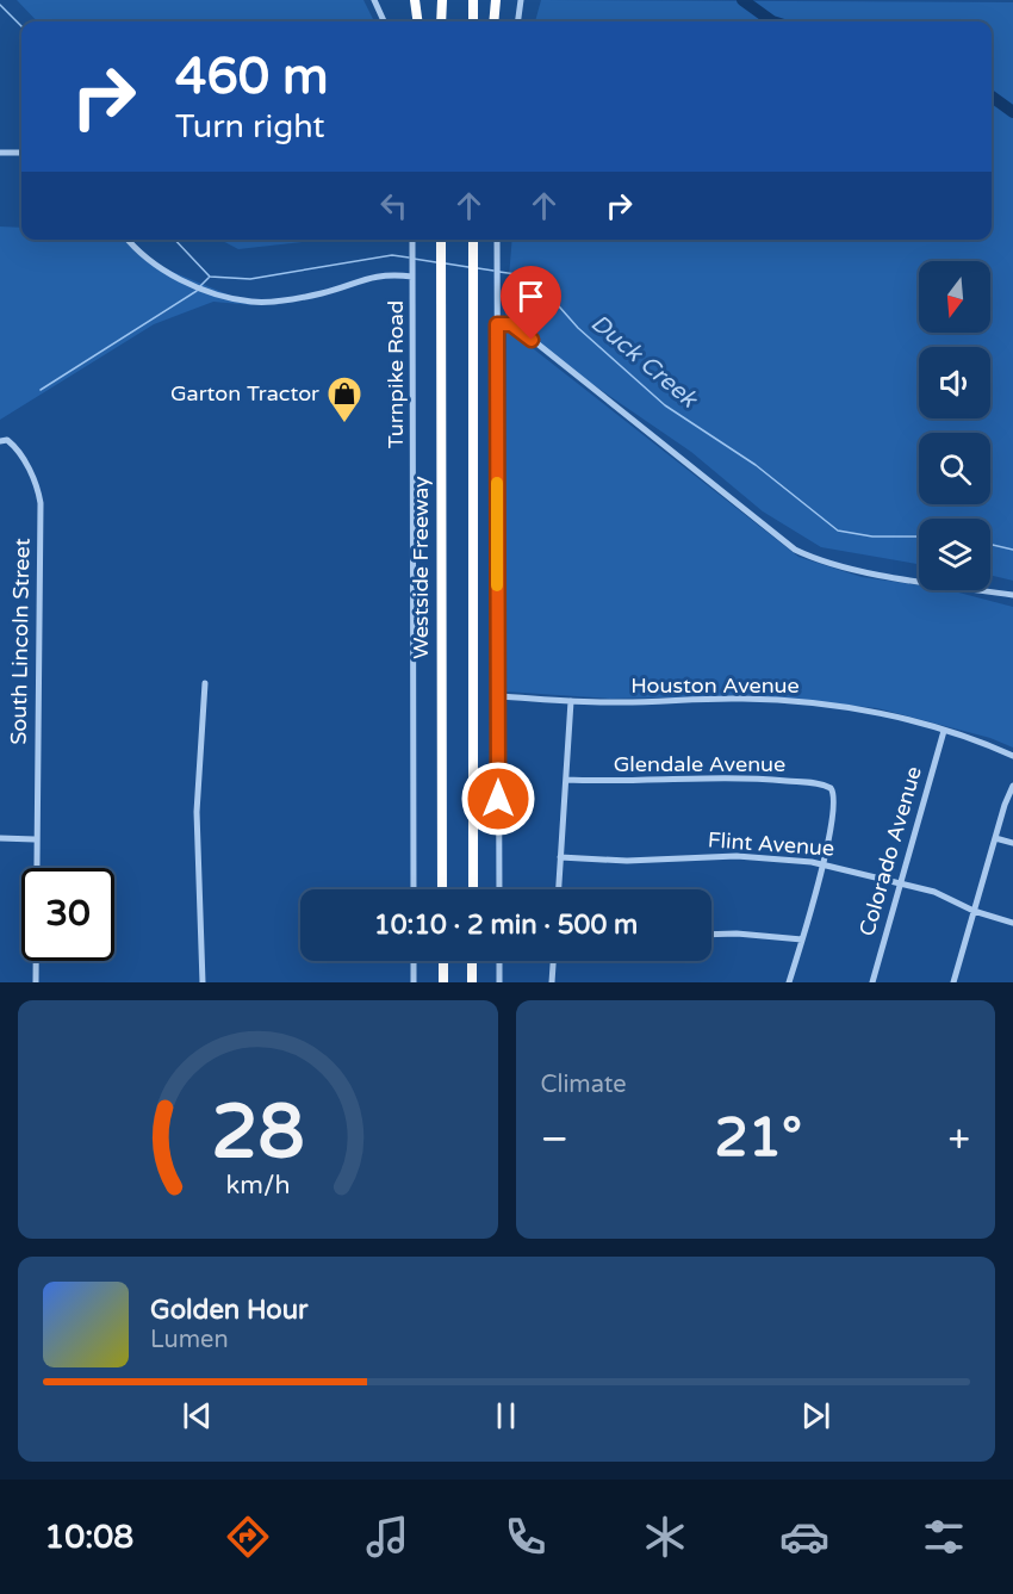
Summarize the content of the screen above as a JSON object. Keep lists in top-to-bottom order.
{
  "streets": {
    "highway": ["Westside Freeway"],
    "street": [
      "Turnpike Road",
      "South Lincoln Street",
      "Houston Avenue",
      "Glendale Avenue",
      "Flint Avenue",
      "Colorado Avenue"
    ]
  },
  "crossings": [
    ["Houston Avenue", "Colorado Avenue"],
    ["Glendale Avenue", "Flint Avenue"],
    ["Flint Avenue", "Colorado Avenue"]
  ],
  "water": ["Duck Creek"],
  "places": {
    "shop": ["Garton Tractor"]
  },
  "north": "bottom",
  "page": {
    "turn": ["460 m", "Turn right"],
    "limit": "30",
    "trip": "10:10 · 2 min · 500 m",
    "tile": "Climate",
    "heat": ["−", "21°", "+"],
    "song": ["Golden Hour", "Lumen"],
    "tabs": "10:08",
    "gauge": ["28", "km/h"]
  }
}
